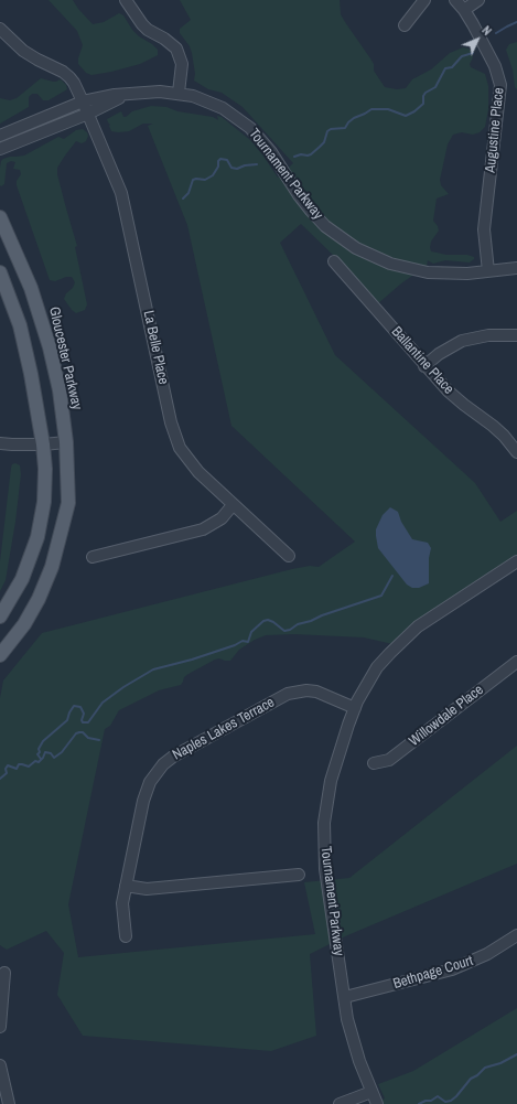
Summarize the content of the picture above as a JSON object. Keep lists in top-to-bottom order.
{
  "streets": {
    "main road": ["Gloucester Parkway"],
    "street": [
      "Augustine Place",
      "Tournament Parkway",
      "La Belle Place",
      "Ballantine Place",
      "Willowdale Place",
      "Naples Lakes Terrace",
      "Bethpage Court"
    ]
  },
  "crossings": [
    ["Augustine Place", "Tournament Parkway"],
    ["Tournament Parkway", "La Belle Place"],
    ["Tournament Parkway", "Naples Lakes Terrace"],
    ["Tournament Parkway", "Bethpage Court"]
  ],
  "north": "top right"
}
